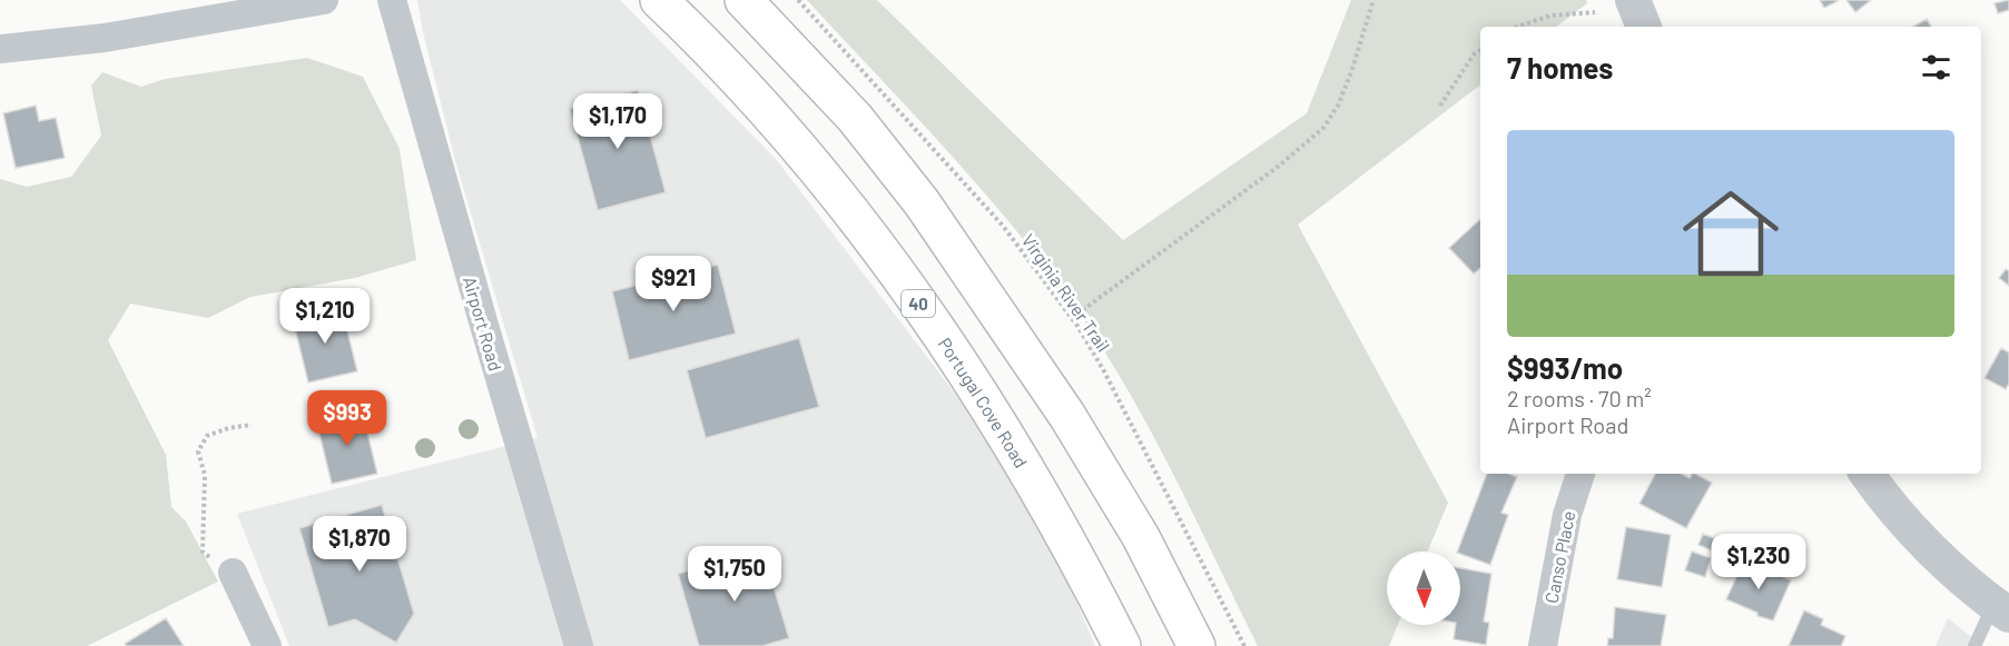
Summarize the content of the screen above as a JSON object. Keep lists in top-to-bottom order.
{
  "streets": {
    "main road": ["40", "Portugal Cove Road"],
    "street": ["Airport Road", "Canso Place"],
    "path": ["Virginia River Trail"]
  },
  "north": "bottom",
  "page": {
    "heading": "7 homes",
    "price": [
      "$1,170",
      "$921",
      "$1,210",
      "$993",
      "$1,870",
      "$1,230",
      "$1,750"
    ],
    "list": [
      {
        "name": "$993/mo",
        "note": "2 rooms · 70 m² · Airport Road"
      }
    ]
  }
}
